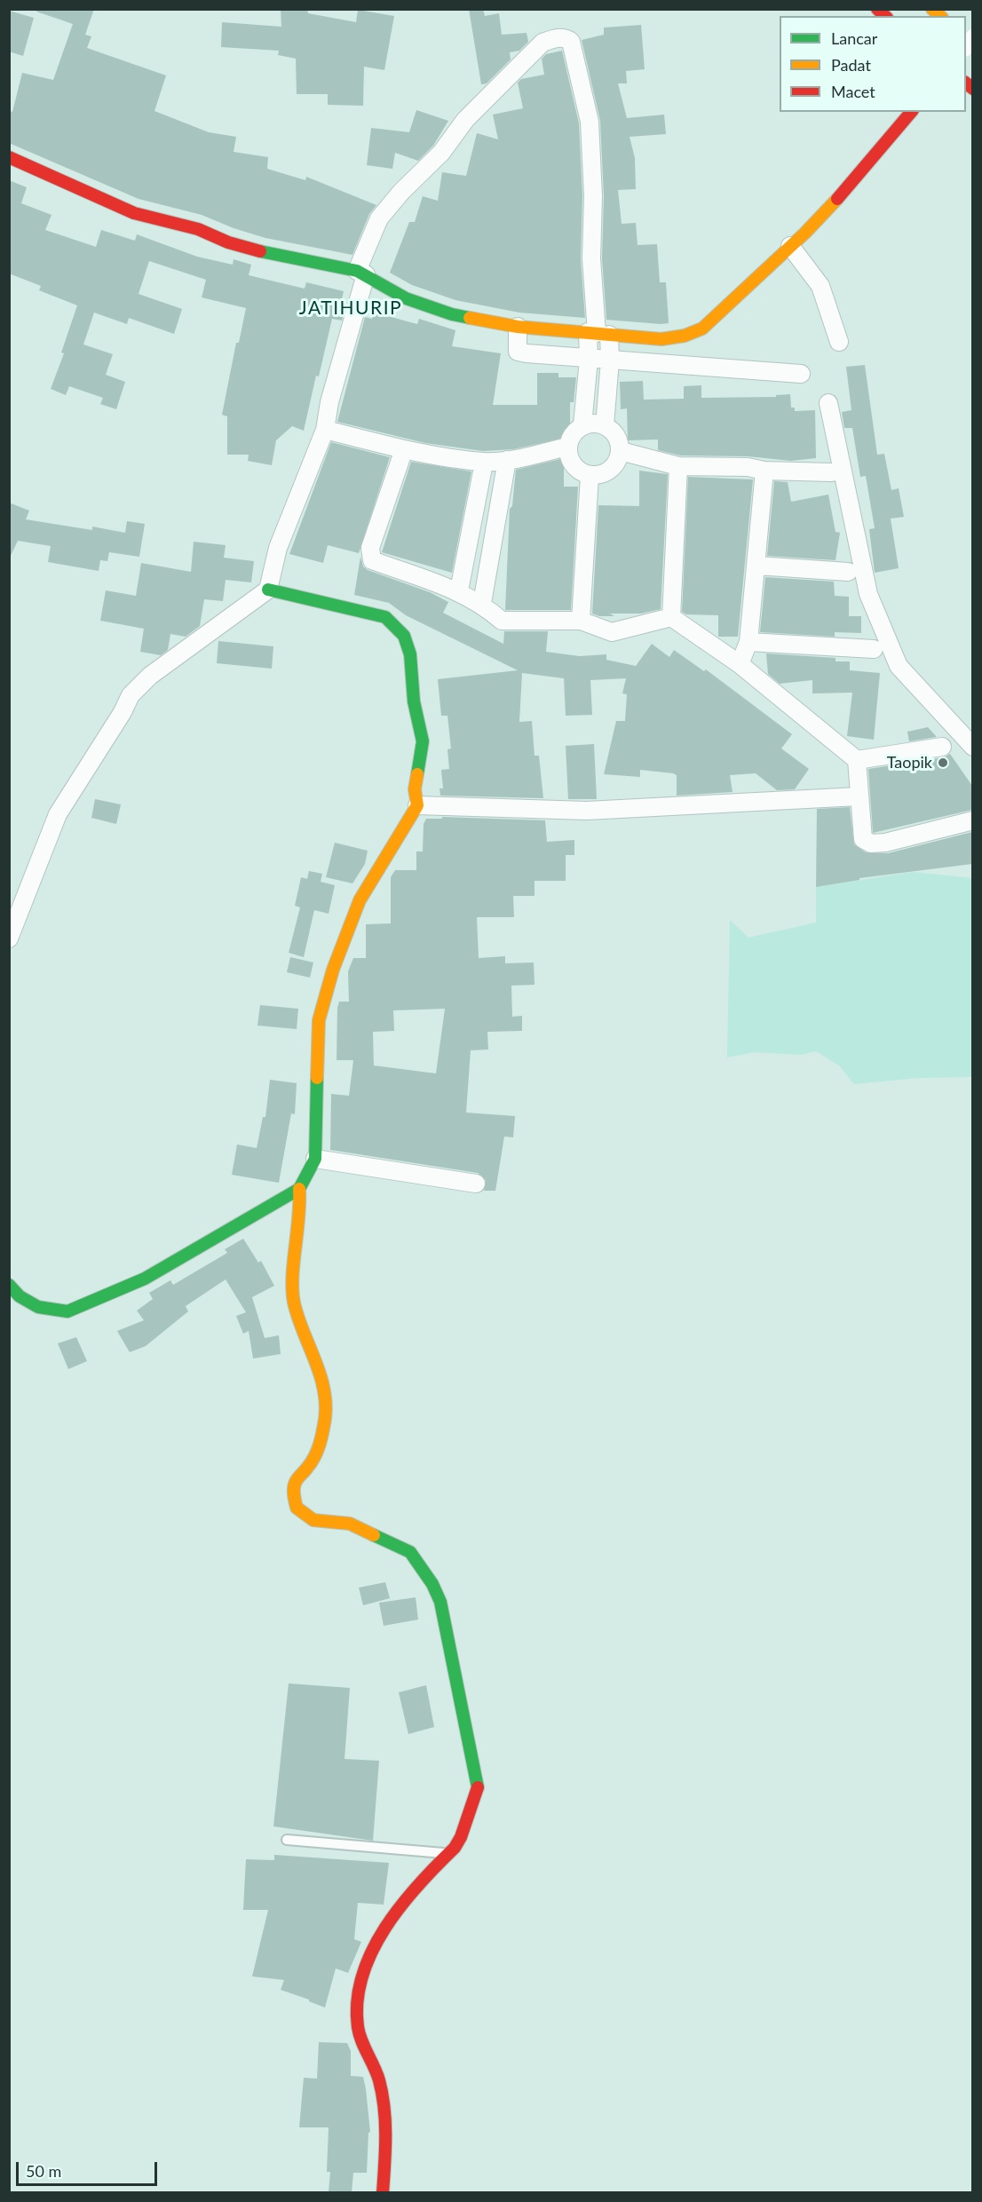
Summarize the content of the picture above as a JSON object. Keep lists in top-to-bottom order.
{
  "districts": ["JATIHURIP"],
  "places": ["Taopik"],
  "legend": ["Lancar", "Padat", "Macet"],
  "scale_bar": "50 m"
}
